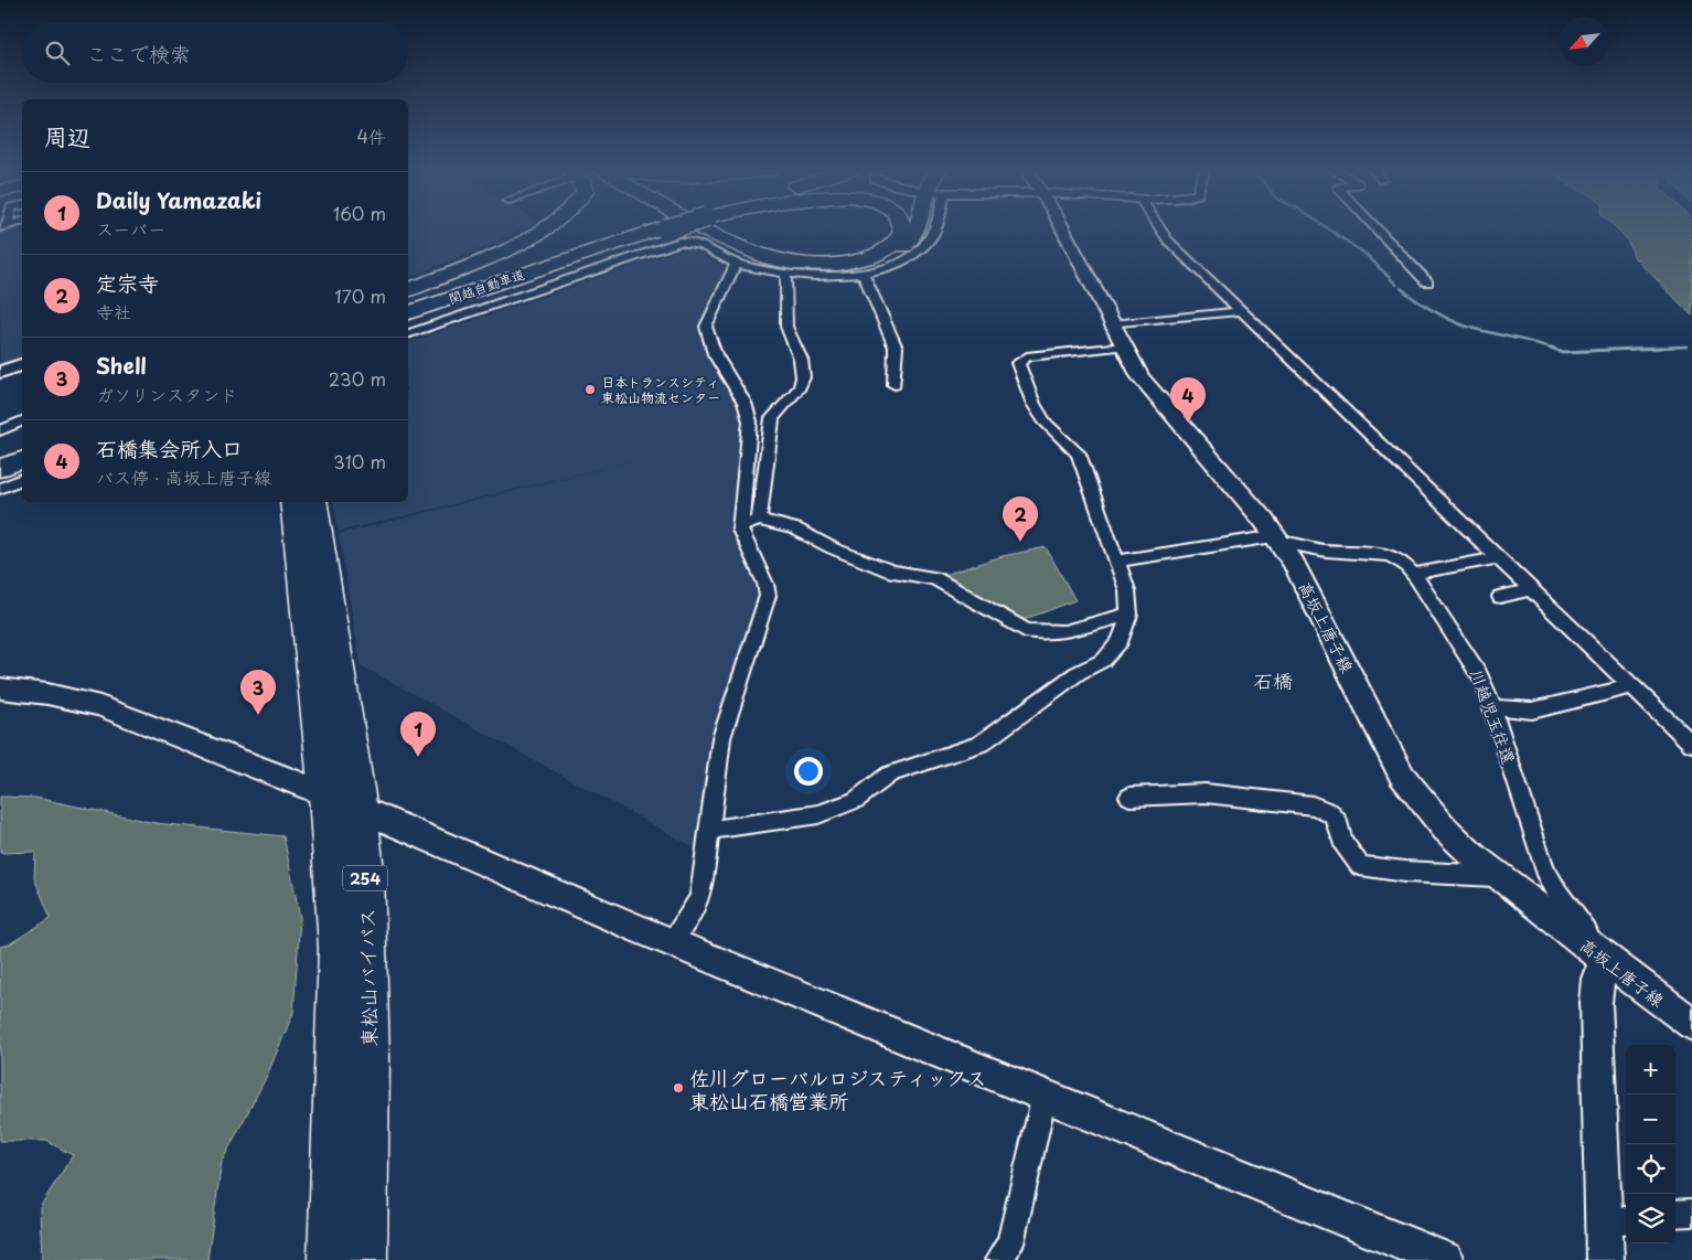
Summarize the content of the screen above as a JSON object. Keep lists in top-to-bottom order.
{
  "streets": {
    "highway": ["関越自動車道", "254", "東松山バイパス"],
    "street": ["高坂上唐子線", "川越児玉往還"]
  },
  "crossings": [
    ["高坂上唐子線", "川越児玉往還"]
  ],
  "districts": ["石橋"],
  "places": ["日本トランスシティ 東松山物流センター", "佐川グローバルロジスティックス 東松山石橋営業所"],
  "north": "bottom left",
  "page": {
    "search": "ここで検索",
    "heading": ["周辺", "4件"],
    "list": [
      {
        "mark": "1",
        "name": "Daily Yamazaki",
        "note": "スーパー",
        "value": "160 m"
      },
      {
        "mark": "2",
        "name": "定宗寺",
        "note": "寺社",
        "value": "170 m"
      },
      {
        "mark": "3",
        "name": "Shell",
        "note": "ガソリンスタンド",
        "value": "230 m"
      },
      {
        "mark": "4",
        "name": "石橋集会所入口",
        "note": "バス停 · 高坂上唐子線",
        "value": "310 m"
      }
    ],
    "pins": [
      "4",
      "2",
      "3",
      "1"
    ],
    "map_buttons": ["+", "−"]
  }
}
